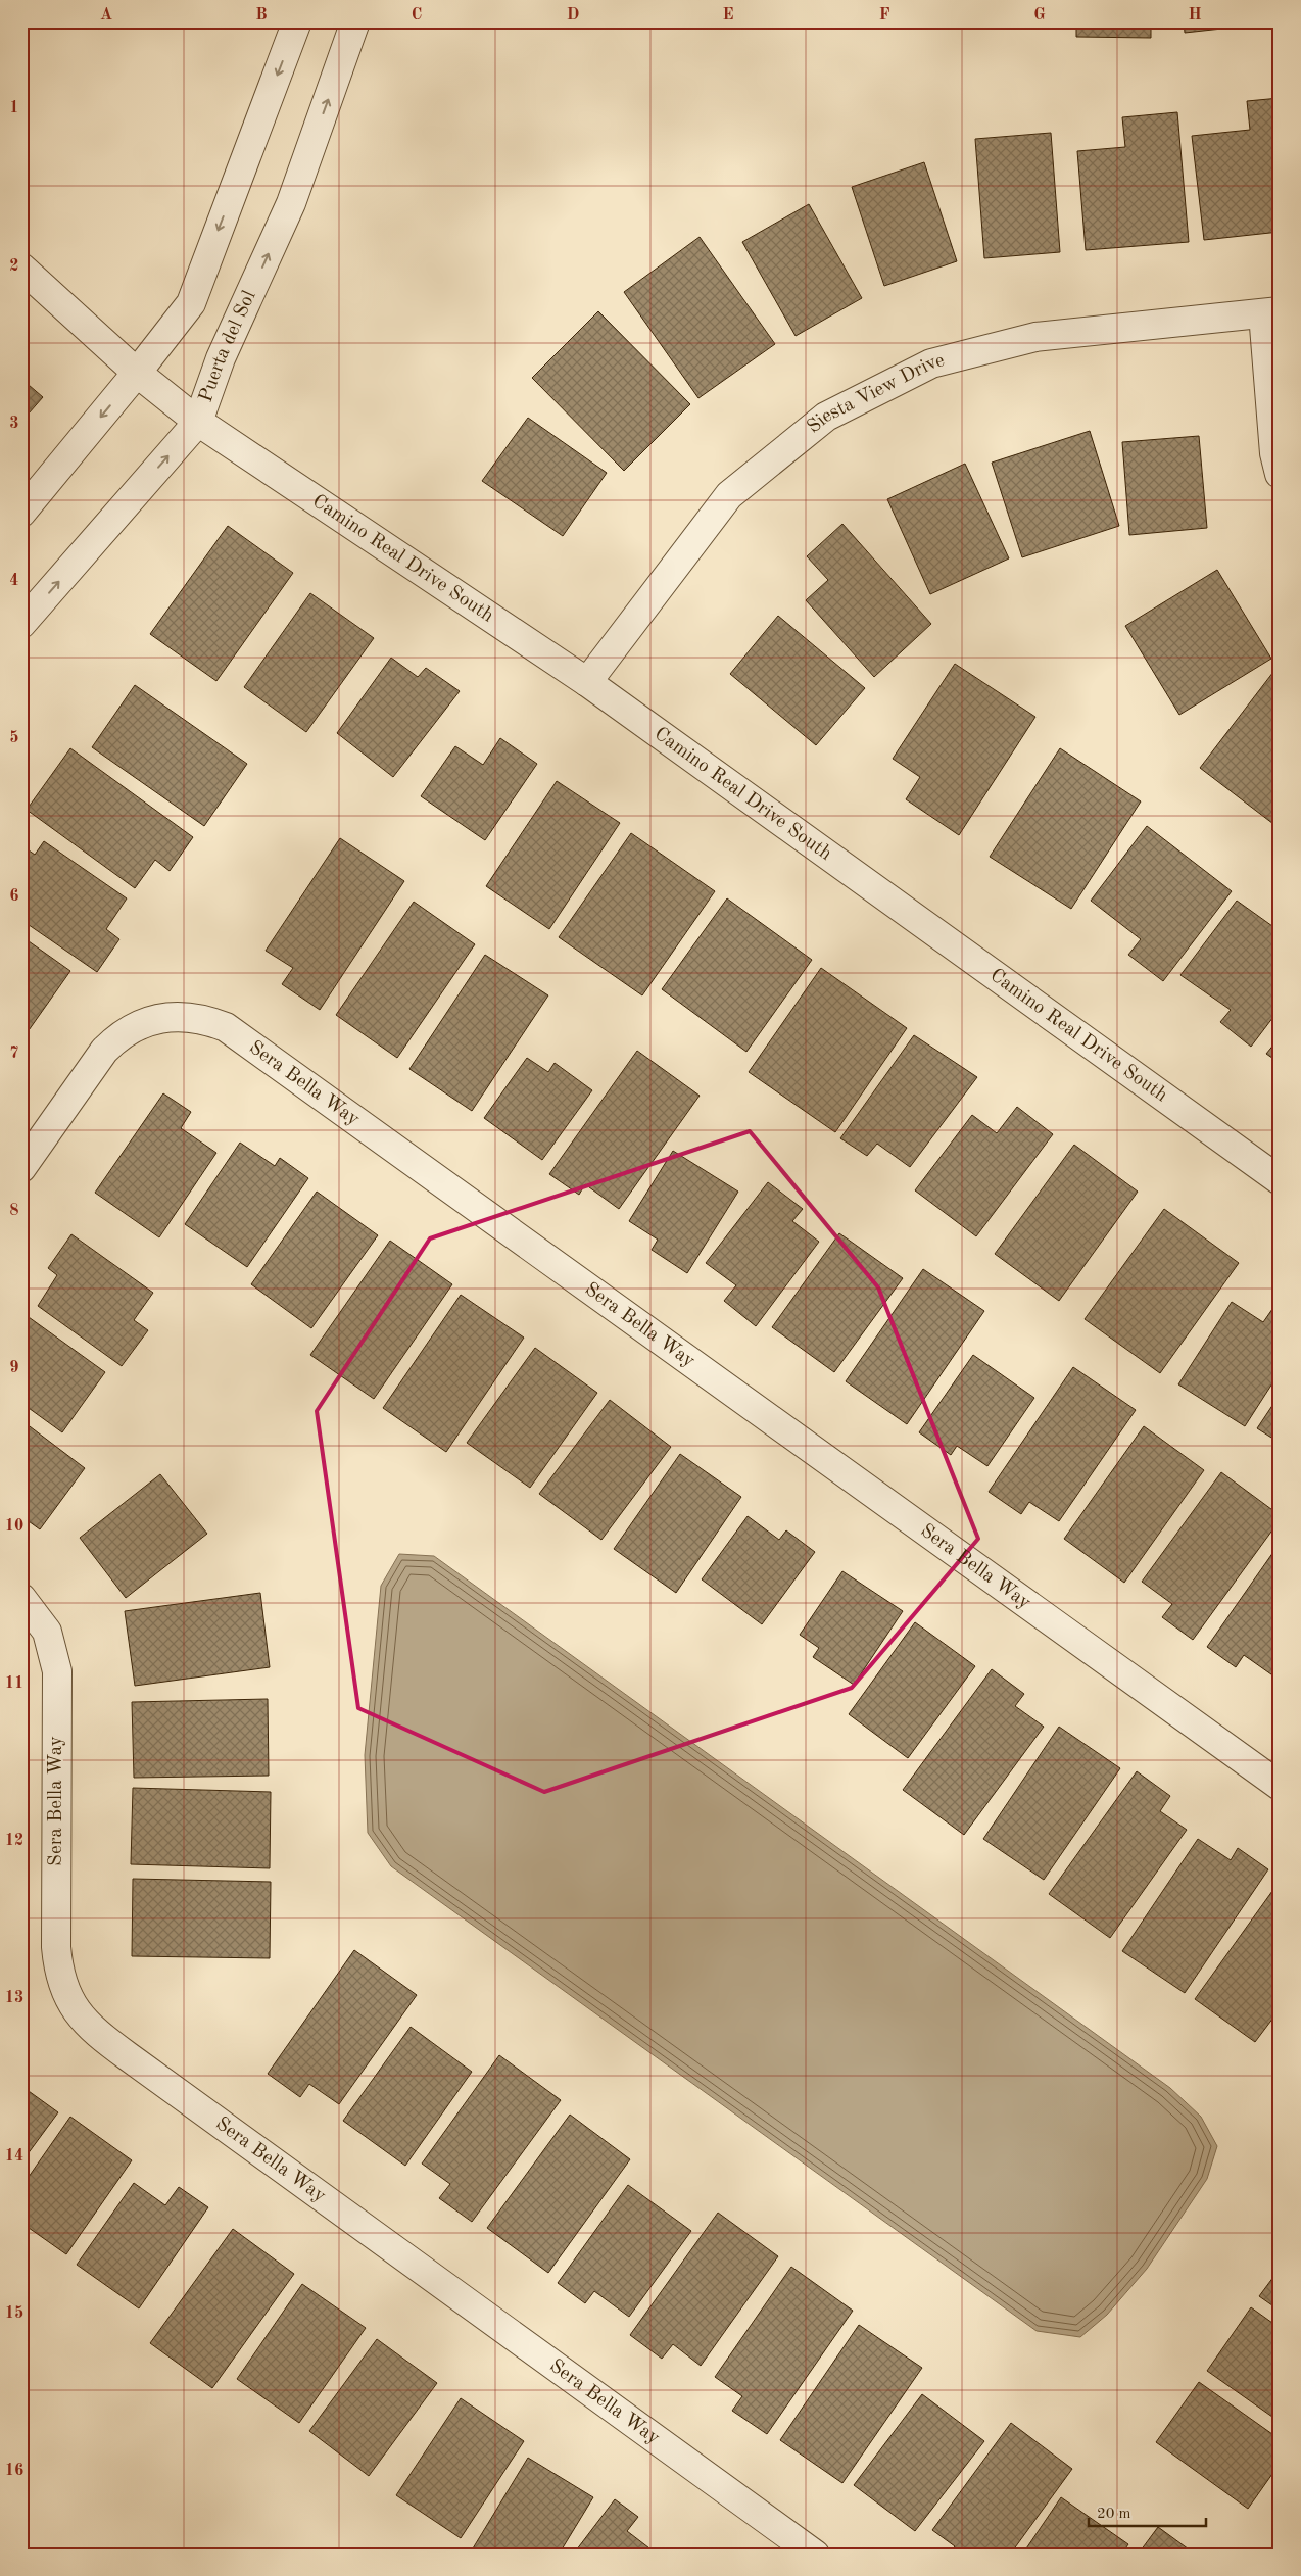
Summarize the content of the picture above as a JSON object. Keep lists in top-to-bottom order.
{
  "streets": {
    "street": [
      "Puerta del Sol",
      "Siesta View Drive",
      "Camino Real Drive South",
      "Sera Bella Way"
    ]
  },
  "crossings": [
    ["Puerta del Sol", "Camino Real Drive South"],
    ["Siesta View Drive", "Camino Real Drive South"]
  ],
  "scale_bar": "20 m",
  "grid": {
    "columns": [
      "A",
      "B",
      "C",
      "D",
      "E",
      "F",
      "G",
      "H"
    ],
    "rows": [
      "1",
      "2",
      "3",
      "4",
      "5",
      "6",
      "7",
      "8",
      "9",
      "10",
      "11",
      "12",
      "13",
      "14",
      "15",
      "16"
    ]
  }
}
